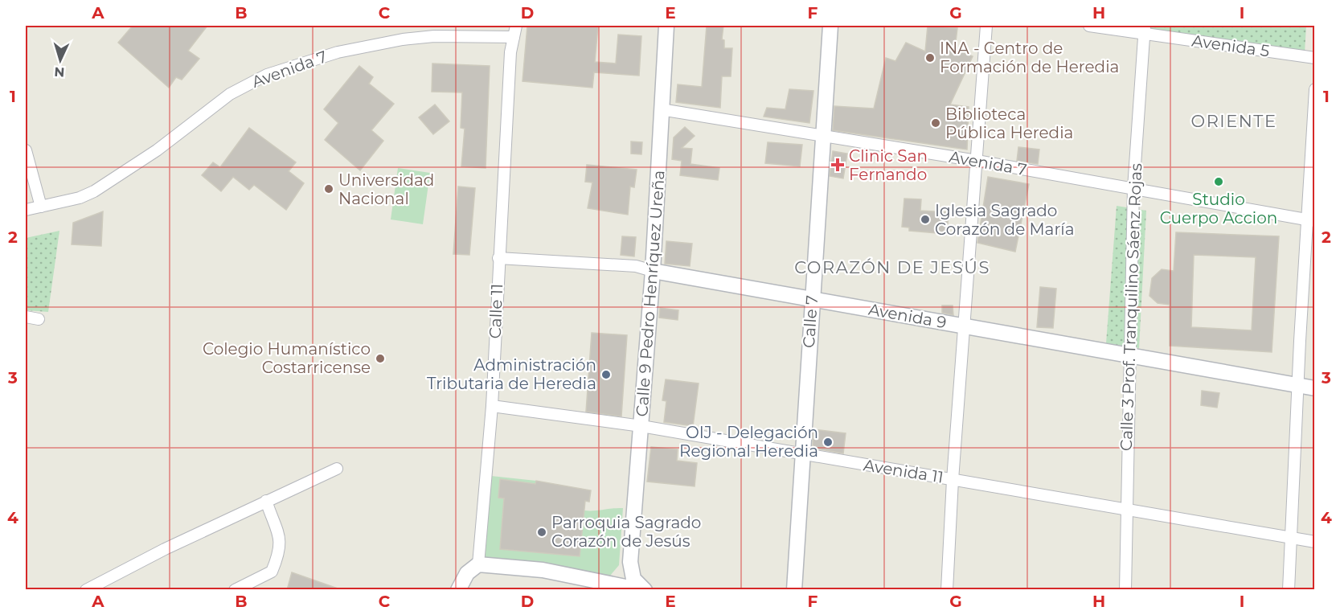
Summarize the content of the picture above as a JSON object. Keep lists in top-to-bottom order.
{
  "streets": {
    "main road": ["Calle 9 Pedro Henríquez Ureña", "Avenida 9", "Calle 7"],
    "street": [
      "Avenida 5",
      "Avenida 7",
      "Calle 3 Prof. Tranquilino Sáenz Rojas",
      "Calle 11",
      "Avenida 11"
    ]
  },
  "crossings": [
    ["Avenida 5", "Calle 3 Prof. Tranquilino Sáenz Rojas"],
    ["Avenida 7", "Calle 9 Pedro Henríquez Ureña"],
    ["Avenida 7", "Calle 3 Prof. Tranquilino Sáenz Rojas"],
    ["Avenida 7", "Calle 11"],
    ["Avenida 7", "Calle 7"],
    ["Calle 9 Pedro Henríquez Ureña", "Avenida 9"],
    ["Calle 9 Pedro Henríquez Ureña", "Avenida 11"],
    ["Calle 3 Prof. Tranquilino Sáenz Rojas", "Avenida 9"],
    ["Calle 3 Prof. Tranquilino Sáenz Rojas", "Avenida 11"],
    ["Calle 11", "Avenida 9"],
    ["Calle 11", "Avenida 11"],
    ["Avenida 9", "Calle 7"],
    ["Calle 7", "Avenida 11"]
  ],
  "districts": ["ORIENTE", "CORAZÓN DE JESÚS"],
  "places": {
    "other": [
      "INA - Centro de Formación de Heredia",
      "Biblioteca Pública Heredia",
      "Studio Cuerpo Accion",
      "Universidad Nacional",
      "Iglesia Sagrado Corazón de María",
      "Colegio Humanístico Costarricense",
      "Administración Tributaria de Heredia",
      "OIJ - Delegación Regional Heredia",
      "Parroquia Sagrado Corazón de Jesús"
    ],
    "health": ["Clinic San Fernando"]
  },
  "north": "bottom",
  "grid": {
    "columns": [
      "A",
      "B",
      "C",
      "D",
      "E",
      "F",
      "G",
      "H",
      "I"
    ],
    "rows": [
      "1",
      "2",
      "3",
      "4"
    ]
  }
}
